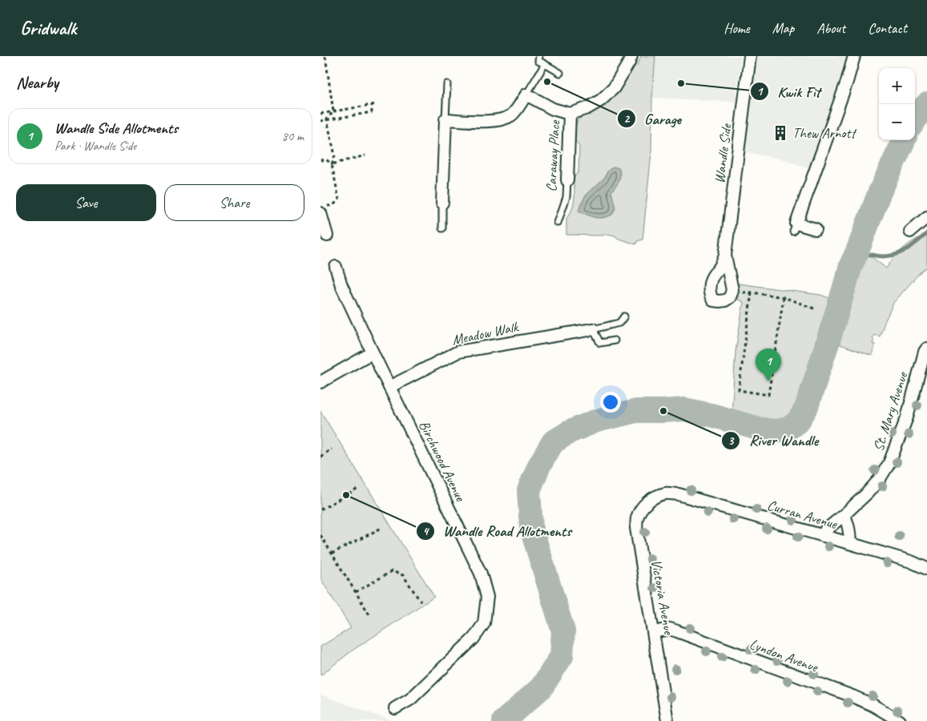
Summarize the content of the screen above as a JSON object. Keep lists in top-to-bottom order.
{
  "streets": {
    "street": [
      "Wandle Side",
      "Caraway Place",
      "Meadow Walk",
      "St. Mary Avenue",
      "Birchwood Avenue",
      "Curran Avenue",
      "Victoria Avenue",
      "Lyndon Avenue"
    ]
  },
  "crossings": [
    ["Meadow Walk", "Birchwood Avenue"],
    ["St. Mary Avenue", "Curran Avenue"],
    ["Curran Avenue", "Victoria Avenue"],
    ["Victoria Avenue", "Lyndon Avenue"]
  ],
  "places": {
    "other": [
      "Garage",
      "Kwik Fit",
      "River Wandle",
      "Wandle Road Allotments"
    ],
    "building": ["Thew Arnott"]
  },
  "page": {
    "header": "Gridwalk",
    "nav": [
      "Home",
      "Map",
      "About",
      "Contact"
    ],
    "heading": "Nearby",
    "map_buttons": ["+", "−"],
    "list": [
      {
        "mark": "1",
        "name": "Wandle Side Allotments",
        "note": "Park · Wandle Side",
        "value": "80 m"
      }
    ],
    "buttons": ["Save", "Share"],
    "pins": "1"
  }
}
